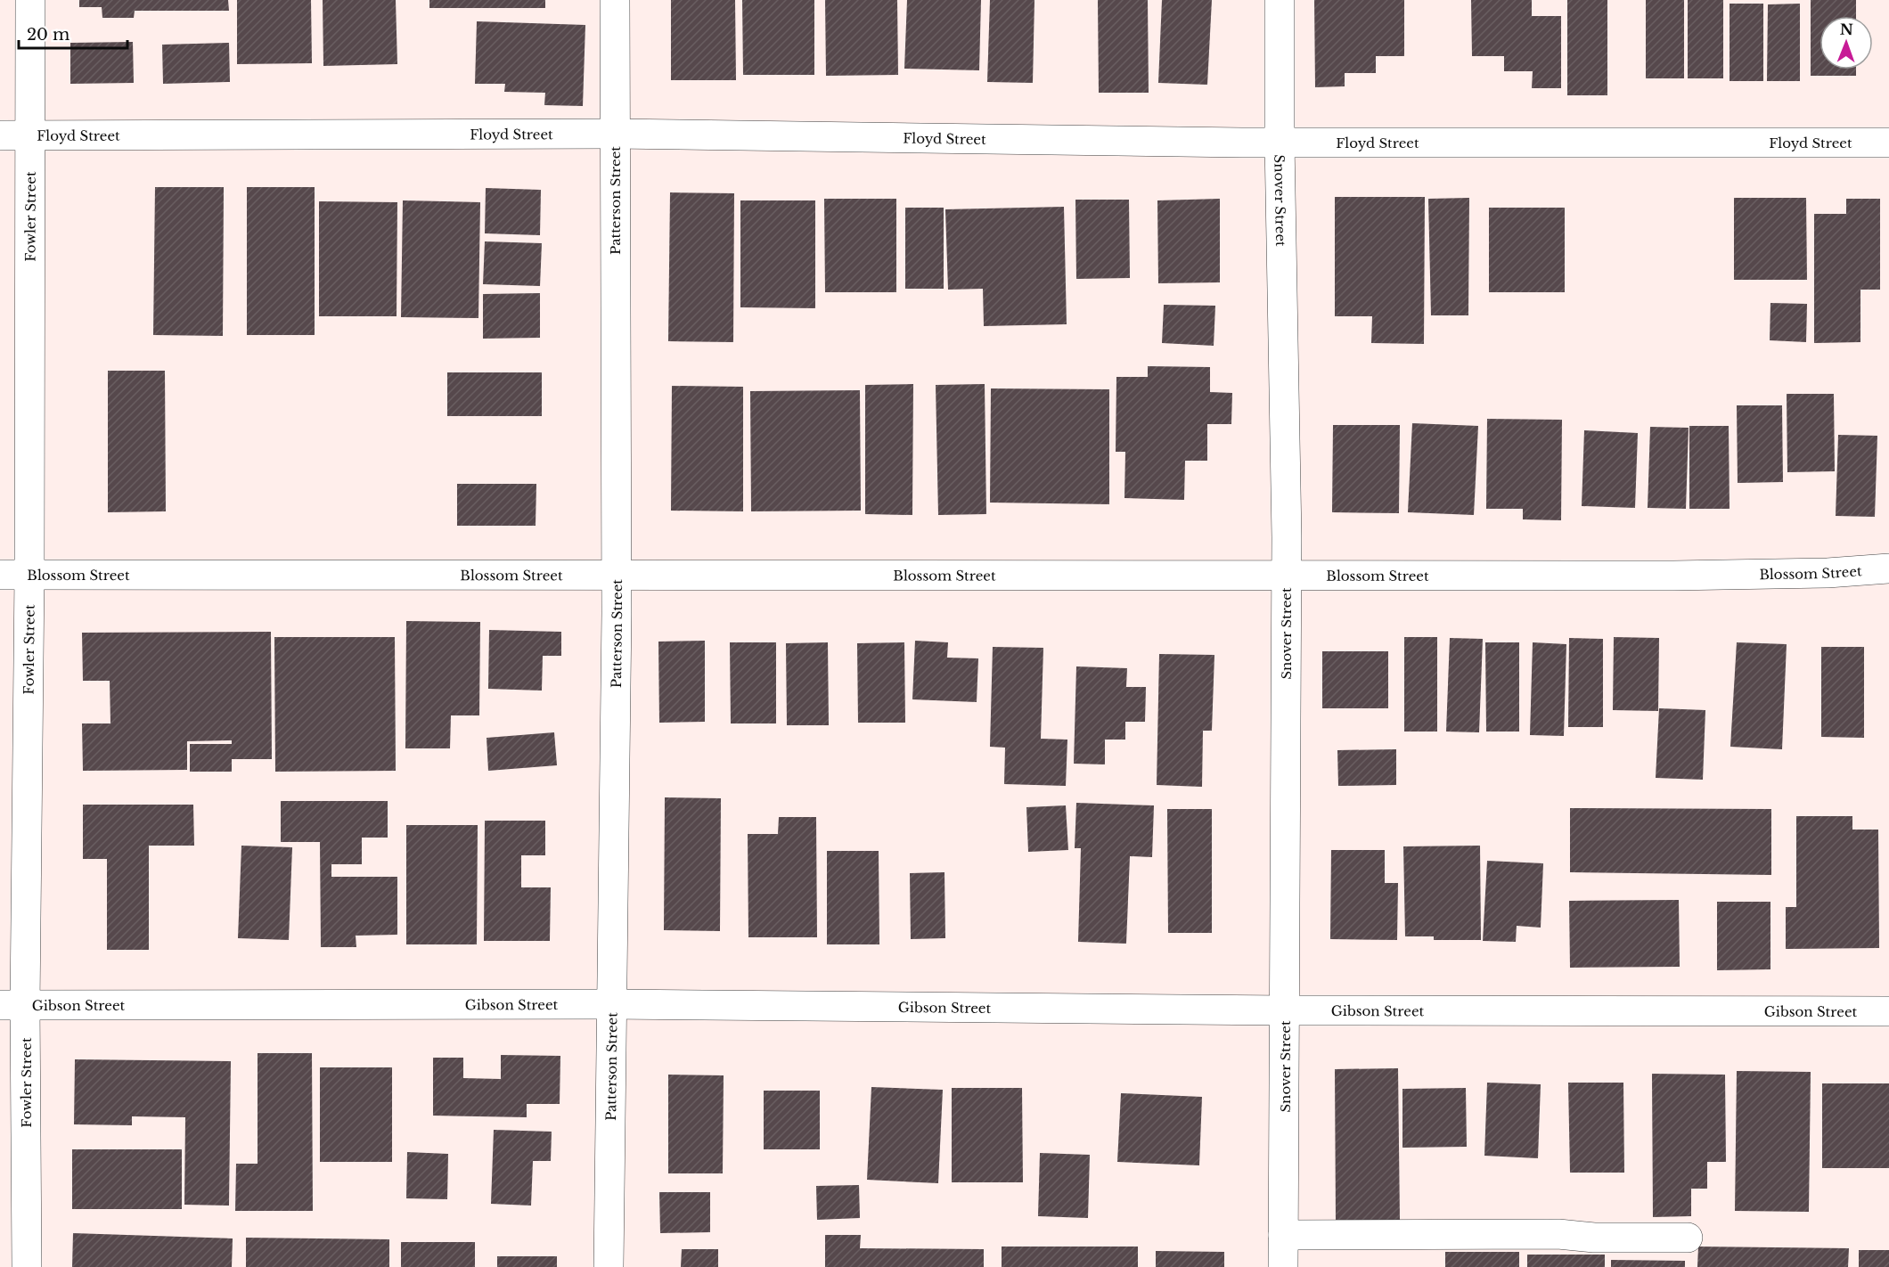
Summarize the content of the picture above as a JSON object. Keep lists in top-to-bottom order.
{
  "streets": {
    "street": [
      "Floyd Street",
      "Patterson Street",
      "Snover Street",
      "Fowler Street",
      "Blossom Street",
      "Gibson Street"
    ]
  },
  "crossings": [
    ["Floyd Street", "Patterson Street"],
    ["Floyd Street", "Snover Street"],
    ["Floyd Street", "Fowler Street"],
    ["Patterson Street", "Blossom Street"],
    ["Patterson Street", "Gibson Street"],
    ["Snover Street", "Blossom Street"],
    ["Snover Street", "Gibson Street"],
    ["Fowler Street", "Blossom Street"],
    ["Fowler Street", "Gibson Street"]
  ],
  "scale_bar": "20 m",
  "north": "top"
}
